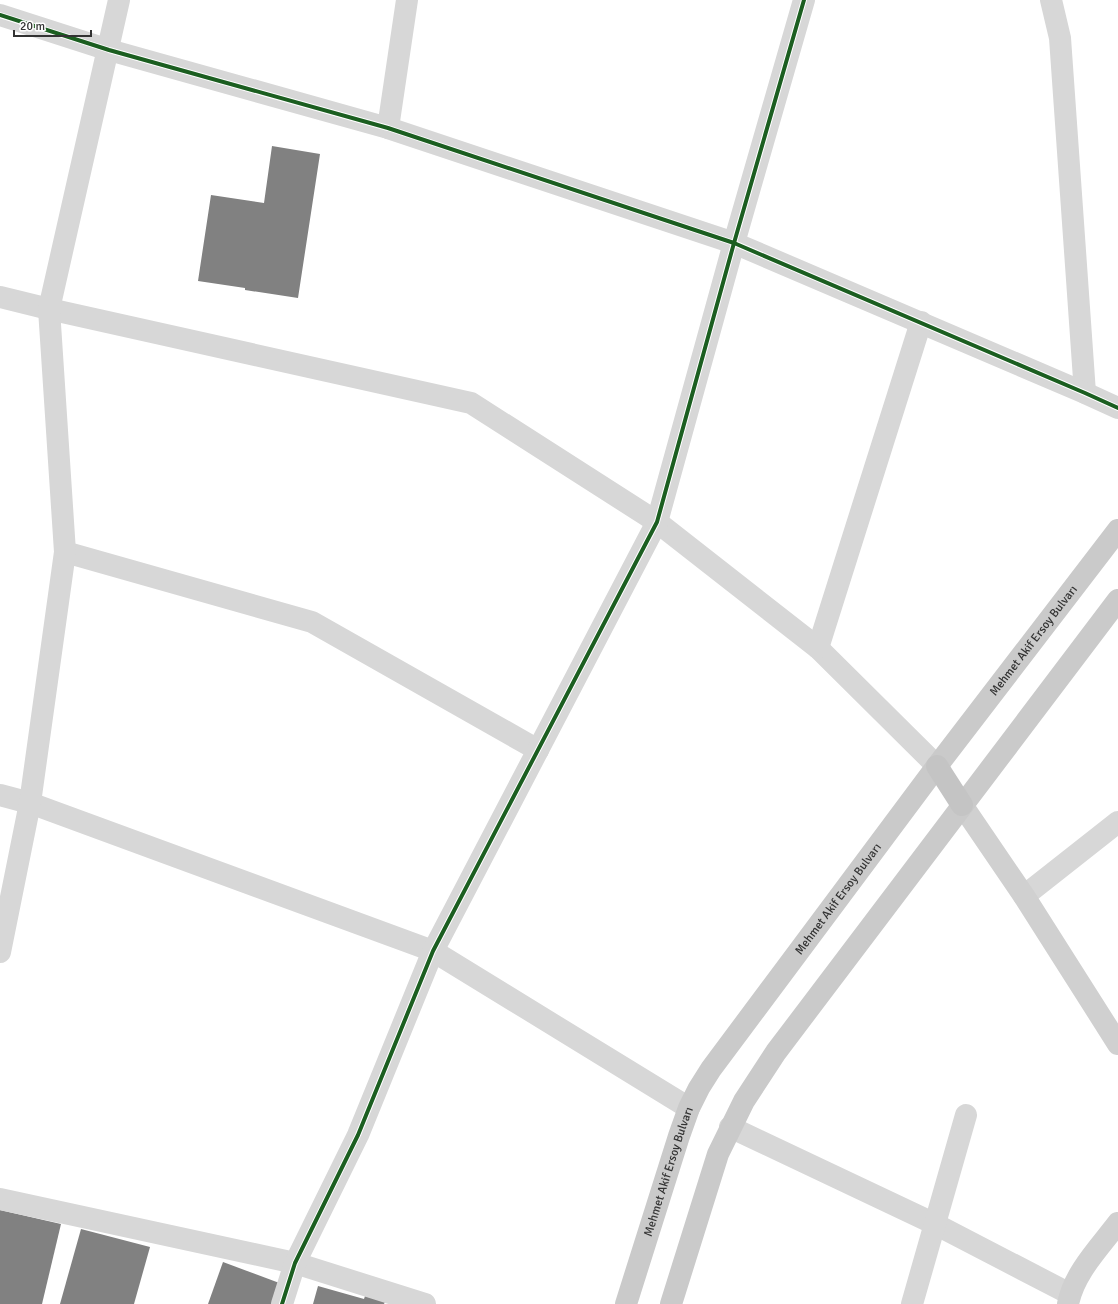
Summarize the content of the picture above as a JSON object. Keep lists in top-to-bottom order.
{
  "streets": {
    "main road": ["Mehmet Akif Ersoy Bulvarı"]
  },
  "scale_bar": "20 m"
}
